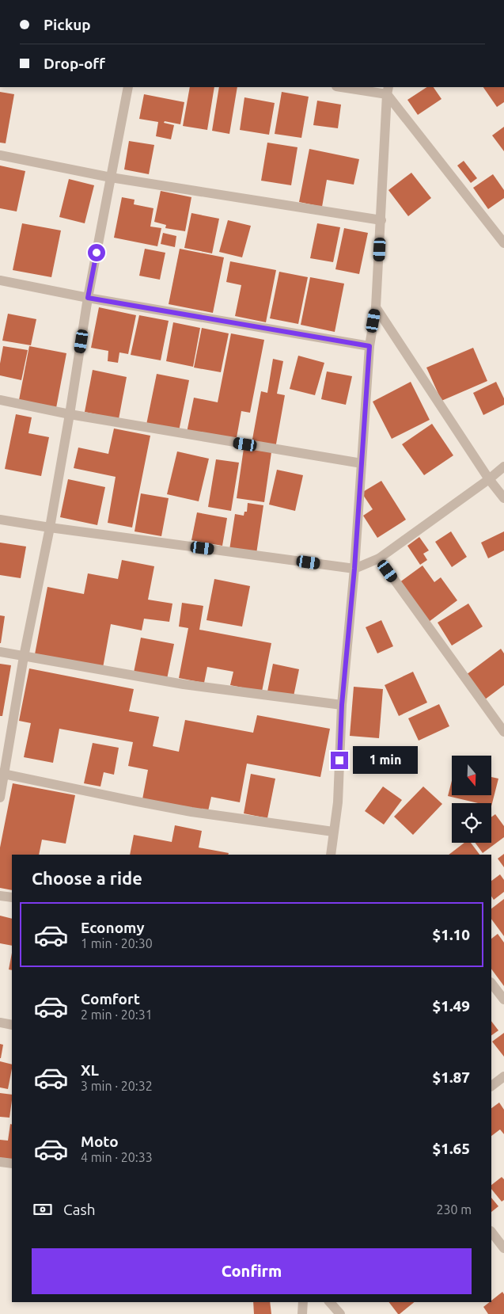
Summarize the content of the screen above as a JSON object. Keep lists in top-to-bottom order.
{
  "north": "bottom",
  "page": {
    "banner": ["Pickup", "Drop-off"],
    "bubble": "1 min",
    "heading": "Choose a ride",
    "list": [
      {
        "name": "Economy",
        "note": "1 min · 20:30",
        "value": "$1.10"
      },
      {
        "name": "Comfort",
        "note": "2 min · 20:31",
        "value": "$1.49"
      },
      {
        "name": "XL",
        "note": "3 min · 20:32",
        "value": "$1.87"
      },
      {
        "name": "Moto",
        "note": "4 min · 20:33",
        "value": "$1.65"
      }
    ],
    "pay": ["Cash", "230 m"],
    "buttons": "Confirm"
  }
}
